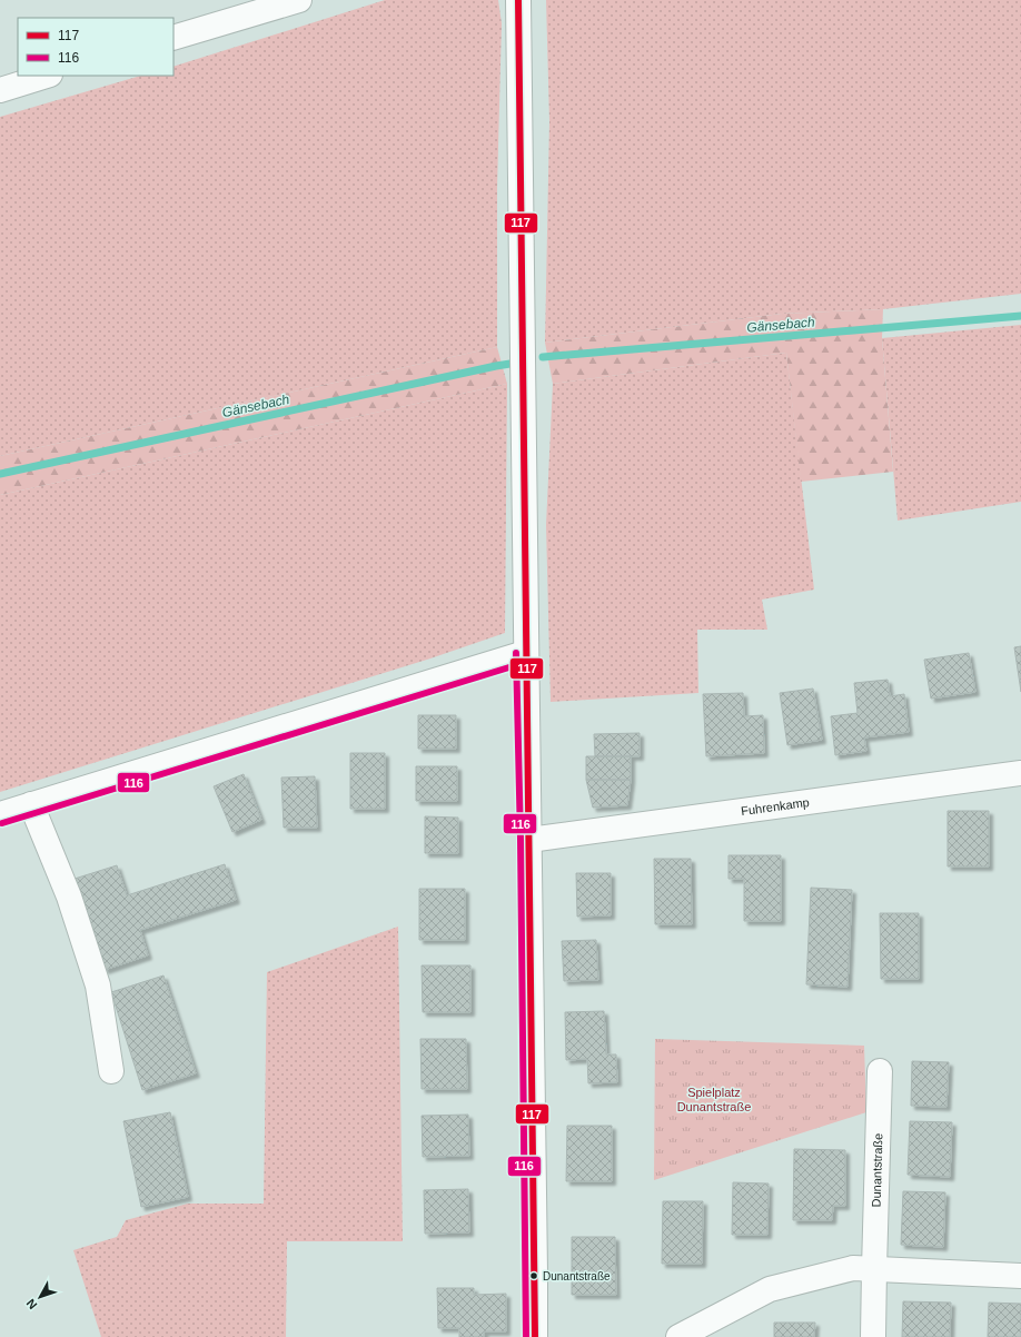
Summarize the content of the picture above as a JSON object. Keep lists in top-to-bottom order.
{
  "streets": {
    "street": ["Fuhrenkamp", "Dunantstraße"]
  },
  "water": ["Gänsebach"],
  "parks": ["Spielplatz Dunantstraße"],
  "places": ["Dunantstraße"],
  "lines": ["transit line 117", "transit line 116"],
  "legend": ["117", "116"],
  "north": "bottom left"
}
